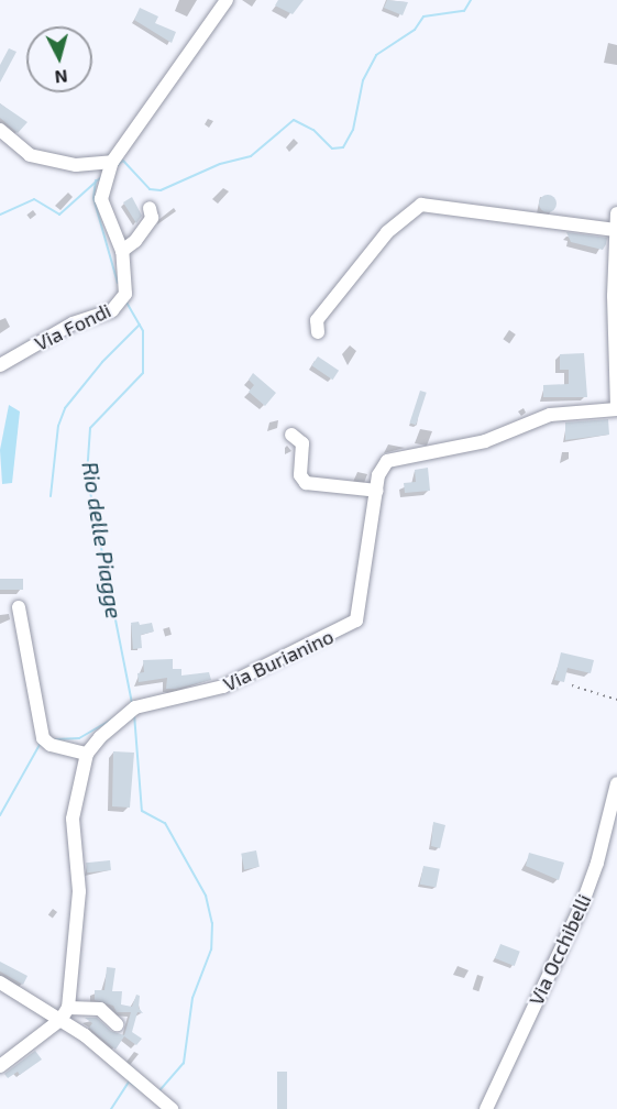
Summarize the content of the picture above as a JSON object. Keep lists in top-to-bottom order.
{
  "streets": {
    "street": ["Via Fondi", "Via Burianino", "Via Occhibelli"]
  },
  "water": ["Rio delle Piagge"],
  "north": "bottom"
}
